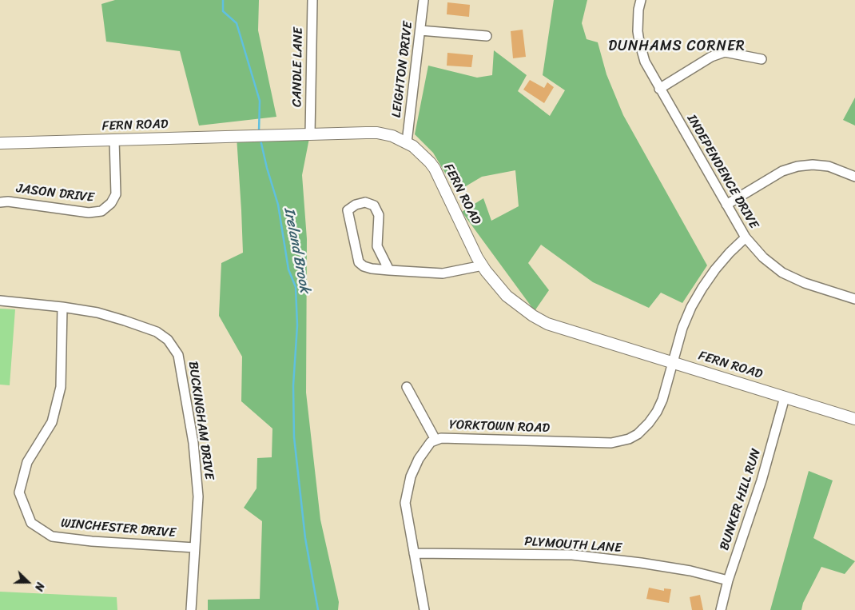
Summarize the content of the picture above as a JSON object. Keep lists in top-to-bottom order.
{
  "streets": {
    "street": [
      "CANDLE LANE",
      "LEIGHTON DRIVE",
      "FERN ROAD",
      "INDEPENDENCE DRIVE",
      "JASON DRIVE",
      "BUCKINGHAM DRIVE",
      "YORKTOWN ROAD",
      "BUNKER HILL RUN",
      "WINCHESTER DRIVE",
      "PLYMOUTH LANE"
    ]
  },
  "crossings": [
    ["CANDLE LANE", "FERN ROAD"],
    ["LEIGHTON DRIVE", "FERN ROAD"],
    ["FERN ROAD", "JASON DRIVE"],
    ["FERN ROAD", "YORKTOWN ROAD"],
    ["FERN ROAD", "BUNKER HILL RUN"],
    ["INDEPENDENCE DRIVE", "YORKTOWN ROAD"],
    ["BUCKINGHAM DRIVE", "WINCHESTER DRIVE"],
    ["YORKTOWN ROAD", "PLYMOUTH LANE"],
    ["BUNKER HILL RUN", "PLYMOUTH LANE"]
  ],
  "districts": ["DUNHAMS CORNER"],
  "water": ["Ireland Brook"],
  "north": "right"
}
